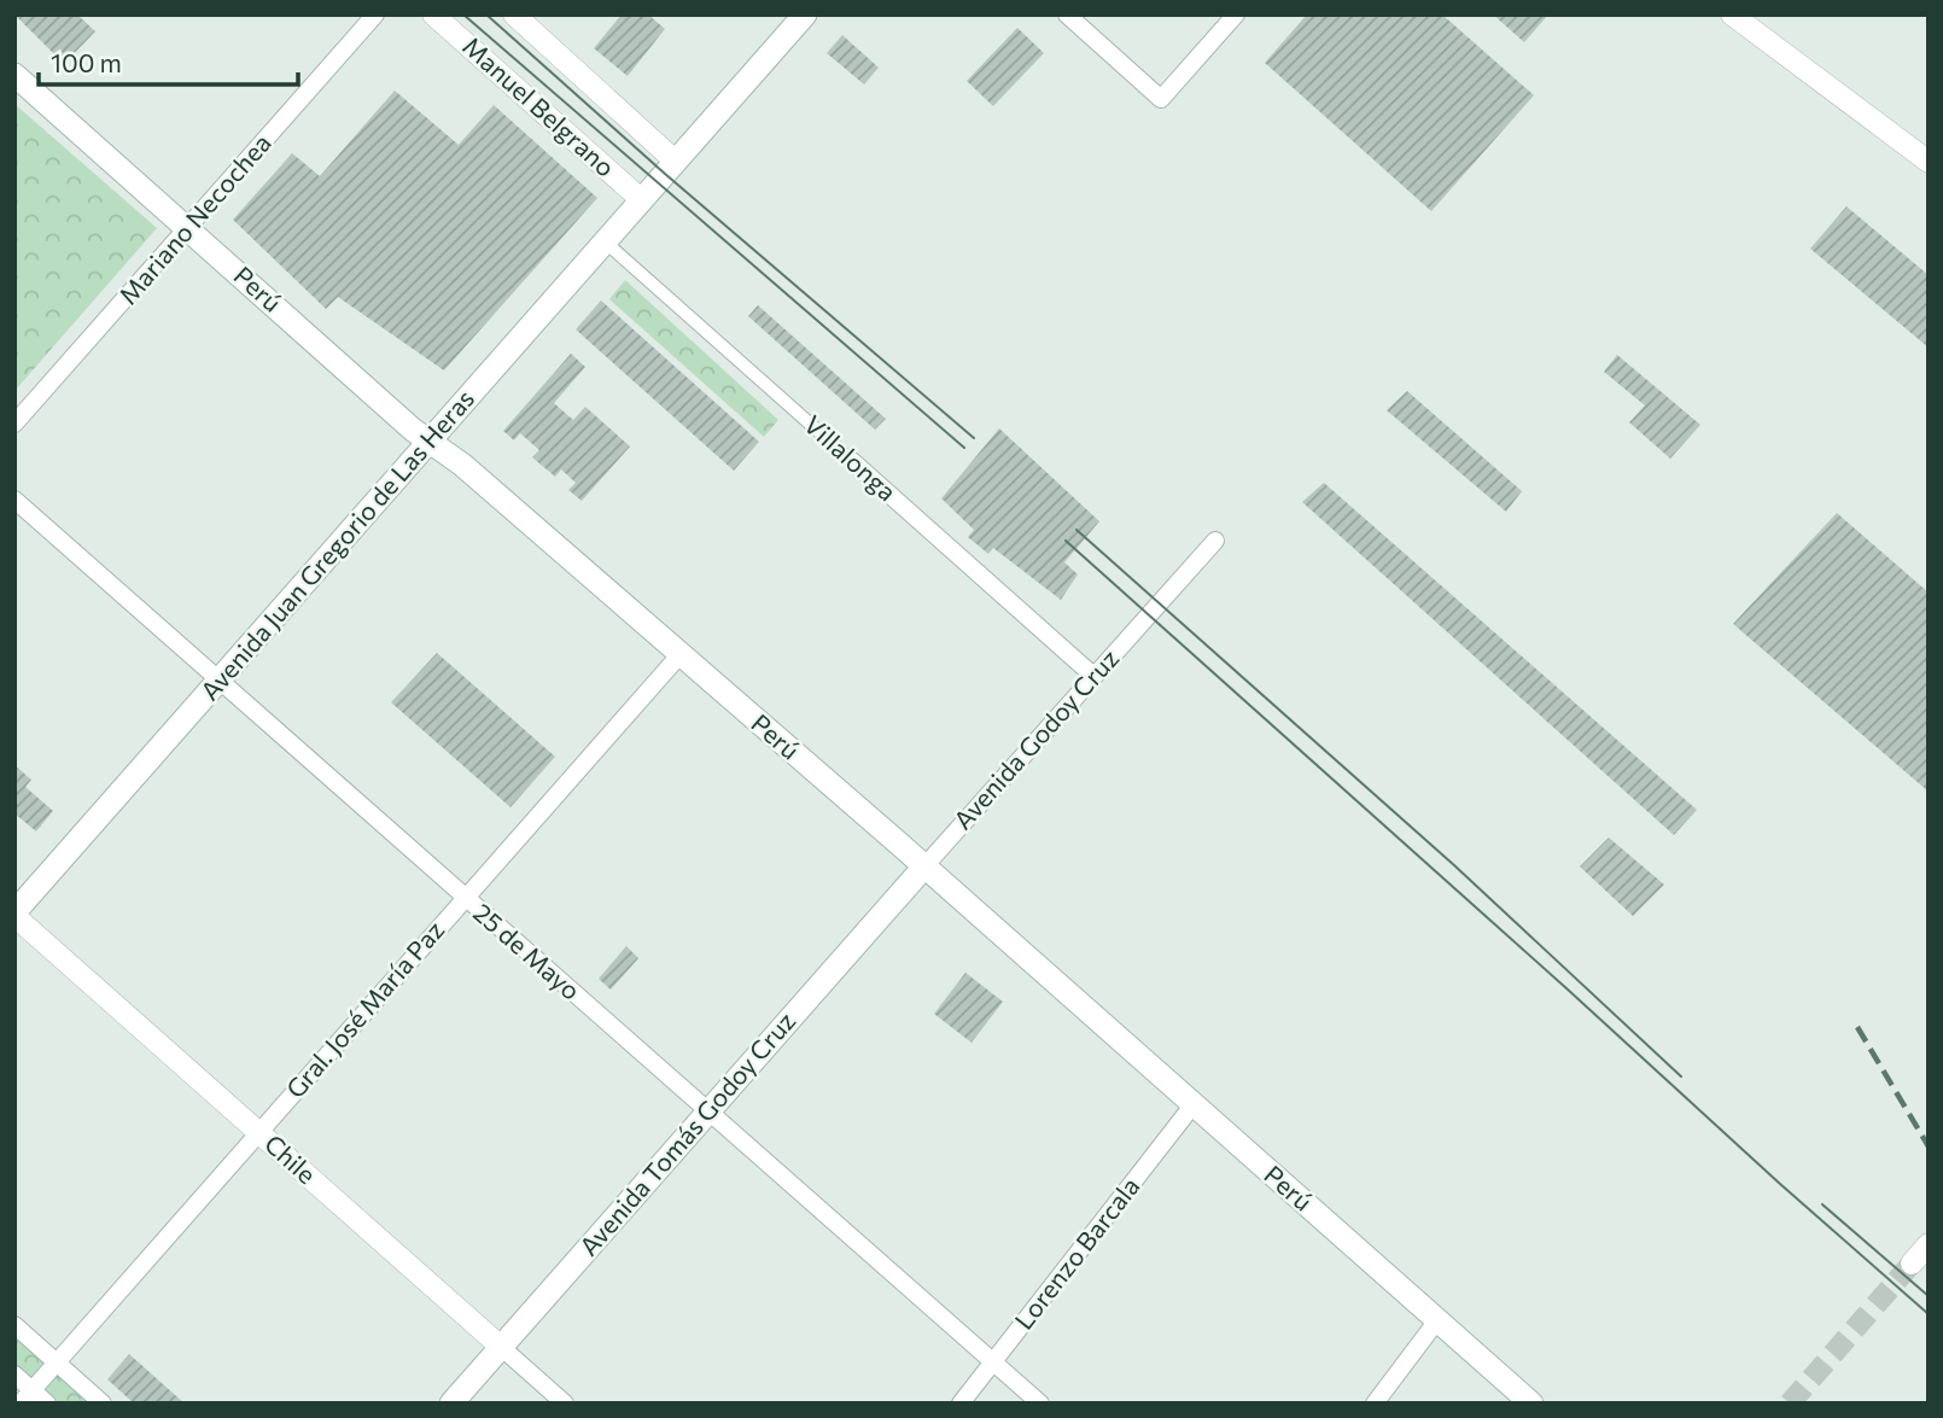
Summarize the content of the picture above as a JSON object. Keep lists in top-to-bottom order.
{
  "streets": {
    "main road": ["Perú", "Avenida Juan Gregorio de Las Heras", "Avenida Tomás Godoy Cruz"],
    "street": [
      "Manuel Belgrano",
      "Mariano Necochea",
      "Villalonga",
      "Avenida Godoy Cruz",
      "25 de Mayo",
      "Gral. José María Paz",
      "Chile",
      "Lorenzo Barcala"
    ]
  },
  "crossings": [
    ["Manuel Belgrano", "Avenida Juan Gregorio de Las Heras"],
    ["Mariano Necochea", "Perú"],
    ["Perú", "Avenida Juan Gregorio de Las Heras"],
    ["Perú", "Avenida Godoy Cruz"],
    ["Perú", "Gral. José María Paz"],
    ["Perú", "Avenida Tomás Godoy Cruz"],
    ["Perú", "Lorenzo Barcala"],
    ["Villalonga", "Avenida Juan Gregorio de Las Heras"],
    ["Villalonga", "Avenida Godoy Cruz"],
    ["Avenida Juan Gregorio de Las Heras", "25 de Mayo"],
    ["Avenida Juan Gregorio de Las Heras", "Chile"],
    ["Avenida Godoy Cruz", "Avenida Tomás Godoy Cruz"],
    ["25 de Mayo", "Gral. José María Paz"],
    ["25 de Mayo", "Avenida Tomás Godoy Cruz"],
    ["25 de Mayo", "Lorenzo Barcala"],
    ["Gral. José María Paz", "Chile"],
    ["Avenida Tomás Godoy Cruz", "Chile"]
  ],
  "scale_bar": "100 m"
}
